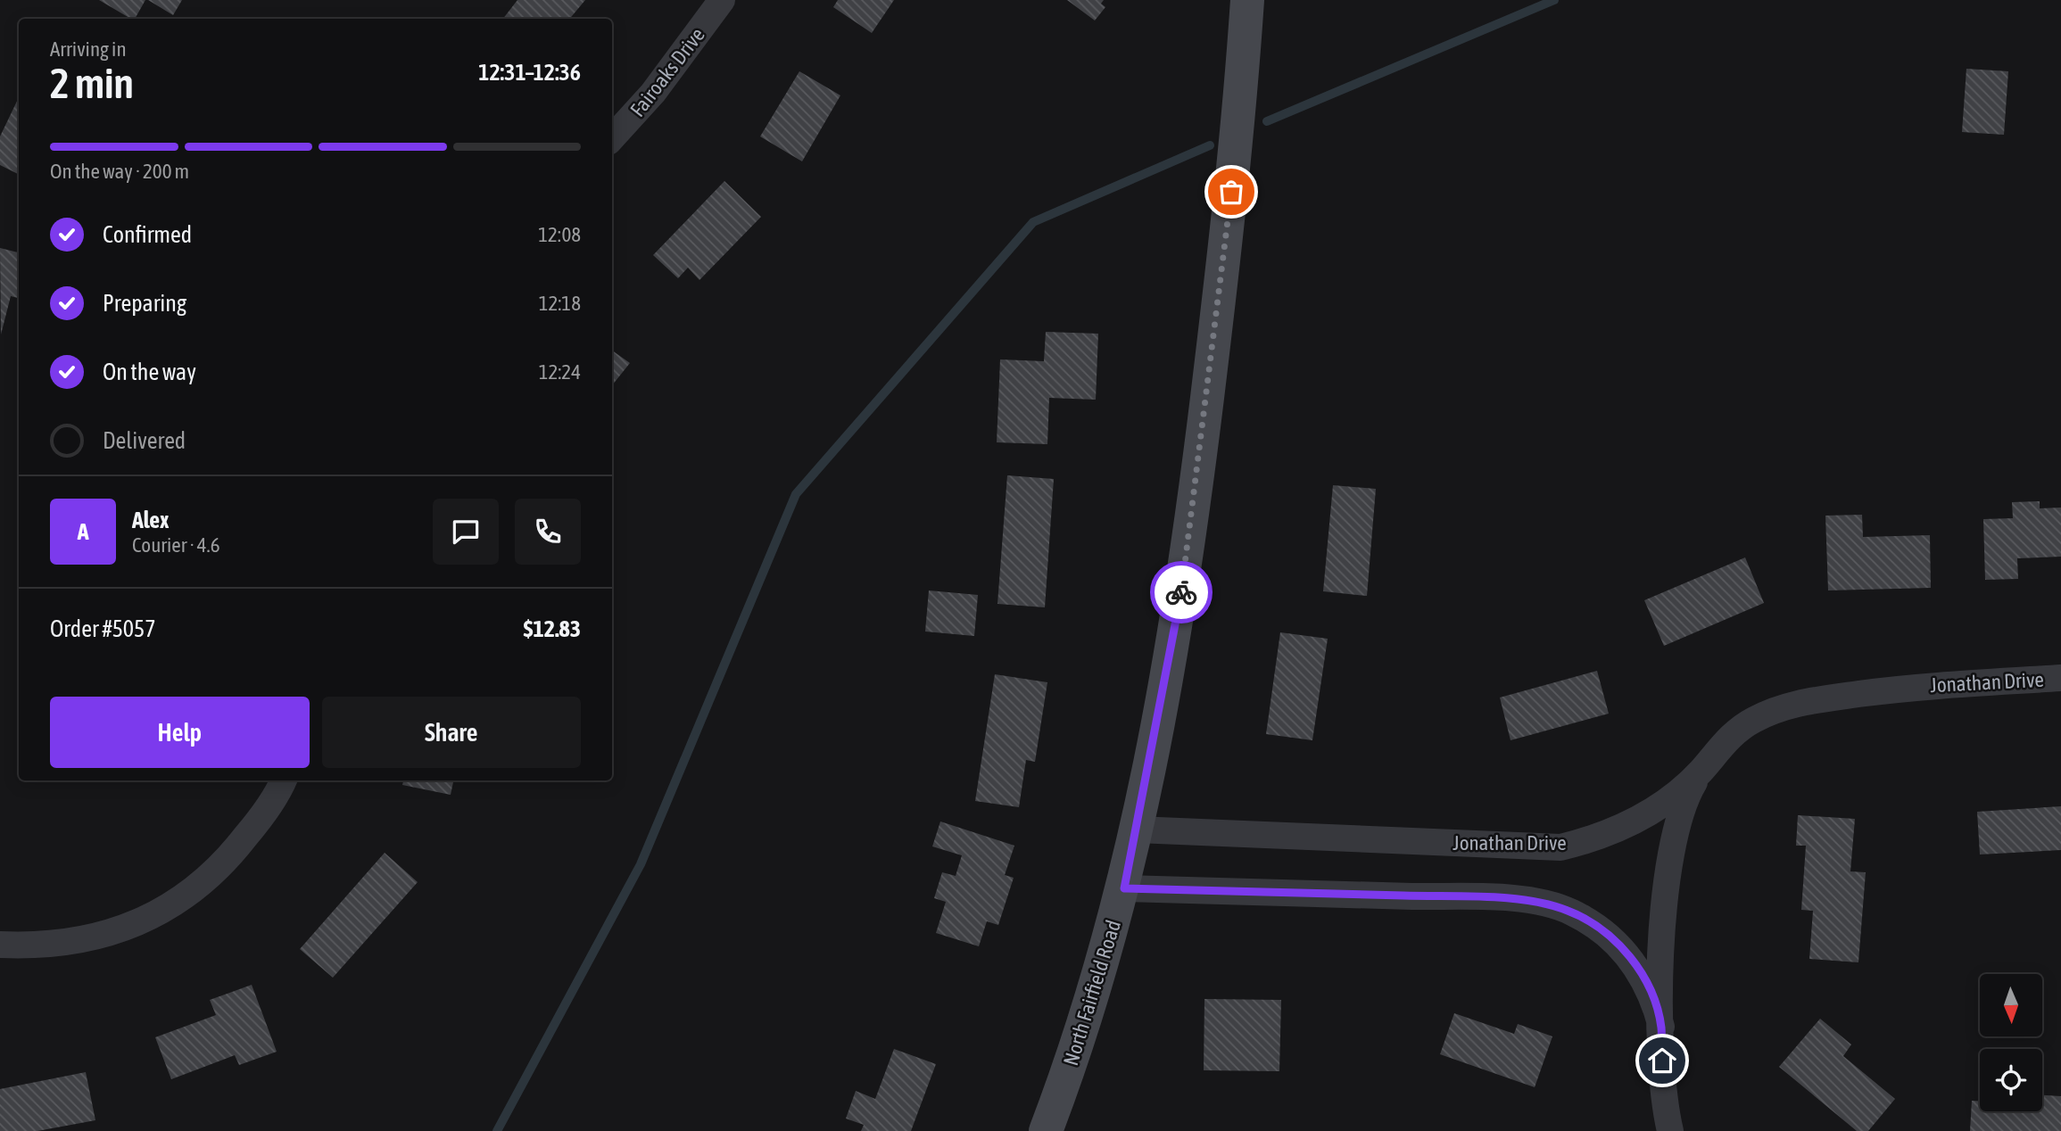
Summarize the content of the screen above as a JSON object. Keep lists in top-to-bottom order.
{
  "streets": {
    "main road": ["North Fairfield Road"],
    "street": ["Fairoaks Drive", "Jonathan Drive"]
  },
  "crossings": [
    ["Jonathan Drive", "North Fairfield Road"]
  ],
  "north": "bottom",
  "page": {
    "heading": ["2 min", "Arriving in", "12:31–12:36"],
    "panel": [
      "Alex",
      "Courier · 4.6",
      "Order #5057",
      "$12.83"
    ],
    "bar": "On the way · 200 m",
    "list": [
      ["Confirmed", "12:08"],
      ["Preparing", "12:18"],
      ["On the way", "12:24"],
      "Delivered"
    ],
    "round": "A",
    "buttons": ["Help", "Share"]
  }
}
